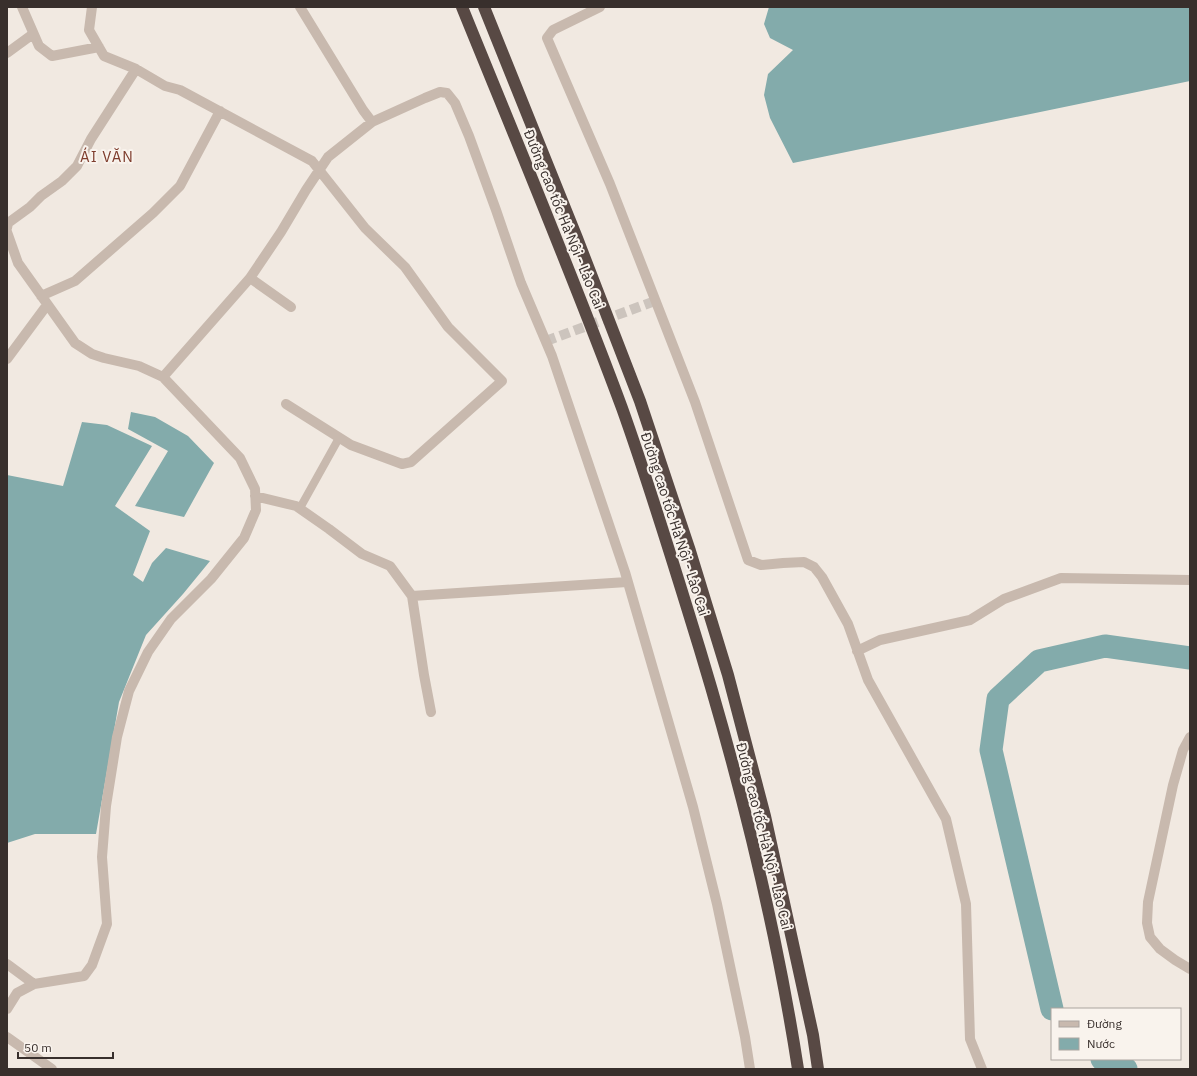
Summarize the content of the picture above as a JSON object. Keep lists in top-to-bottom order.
{
  "streets": {
    "highway": ["Đường cao tốc Hà Nội - Lào Cai"]
  },
  "districts": ["ÁI VĂN"],
  "legend": ["Đường", "Nước"],
  "scale_bar": "50 m"
}
